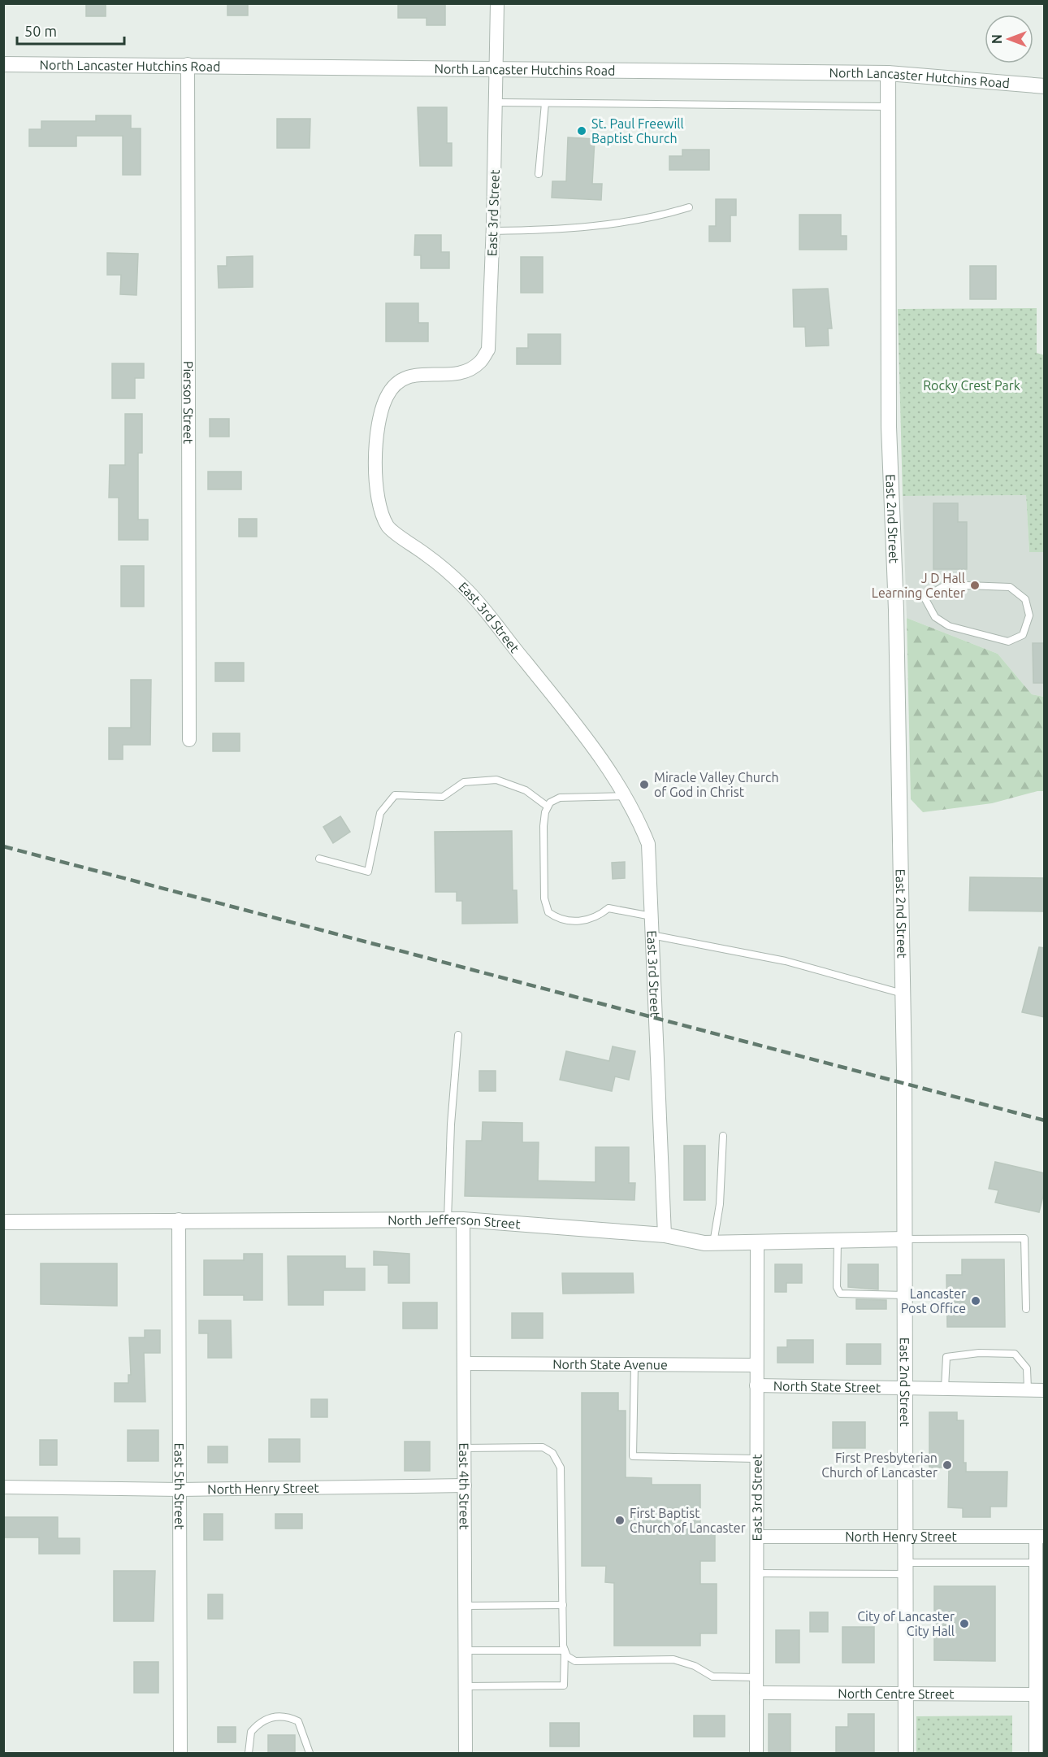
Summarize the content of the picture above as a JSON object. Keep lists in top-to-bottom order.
{
  "streets": {
    "street": [
      "North Lancaster Hutchins Road",
      "East 3rd Street",
      "Pierson Street",
      "East 2nd Street",
      "North Jefferson Street",
      "North State Avenue",
      "North State Street",
      "East 5th Street",
      "East 4th Street",
      "North Henry Street",
      "North Centre Street"
    ]
  },
  "crossings": [
    ["North Lancaster Hutchins Road", "East 3rd Street"],
    ["North Lancaster Hutchins Road", "Pierson Street"],
    ["North Lancaster Hutchins Road", "East 2nd Street"],
    ["East 3rd Street", "North Jefferson Street"],
    ["East 3rd Street", "North State Avenue"],
    ["East 3rd Street", "North State Street"],
    ["East 3rd Street", "North Henry Street"],
    ["East 3rd Street", "North Centre Street"],
    ["East 2nd Street", "North Jefferson Street"],
    ["East 2nd Street", "North State Street"],
    ["East 2nd Street", "North Henry Street"],
    ["East 2nd Street", "North Centre Street"],
    ["North Jefferson Street", "East 5th Street"],
    ["North Jefferson Street", "East 4th Street"],
    ["North State Avenue", "East 4th Street"],
    ["East 5th Street", "North Henry Street"],
    ["East 4th Street", "North Henry Street"]
  ],
  "parks": ["Rocky Crest Park"],
  "places": [
    "St. Paul Freewill Baptist Church",
    "J D Hall Learning Center",
    "Miracle Valley Church of God in Christ",
    "Lancaster Post Office",
    "First Presbyterian Church of Lancaster",
    "First Baptist Church of Lancaster",
    "City of Lancaster City Hall"
  ],
  "scale_bar": "50 m",
  "north": "left"
}
